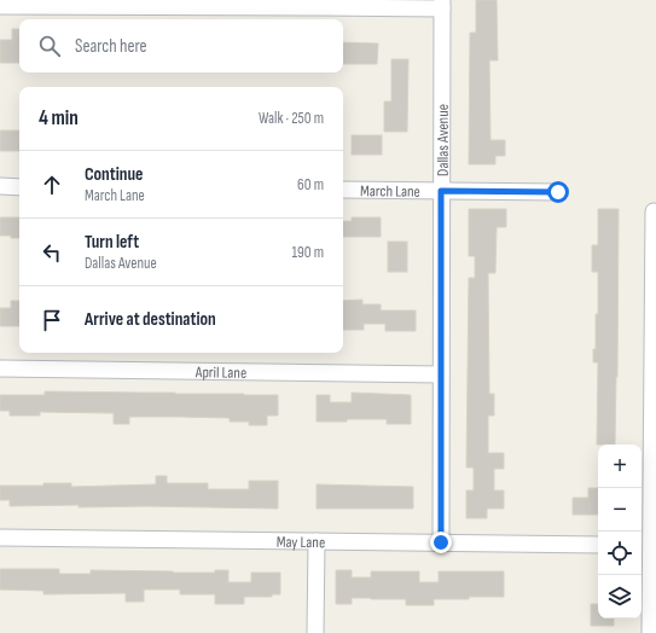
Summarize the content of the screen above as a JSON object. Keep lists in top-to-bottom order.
{
  "streets": {
    "street": [
      "Dallas Avenue",
      "March Lane",
      "April Lane",
      "May Lane"
    ]
  },
  "crossings": [
    ["Dallas Avenue", "March Lane"],
    ["Dallas Avenue", "April Lane"],
    ["Dallas Avenue", "May Lane"]
  ],
  "page": {
    "search": "Search here",
    "heading": ["4 min", "Walk · 250 m"],
    "list": [
      ["Continue", "March Lane", "60 m"],
      ["Turn left", "Dallas Avenue", "190 m"],
      "Arrive at destination"
    ],
    "map_buttons": ["+", "−"]
  }
}
